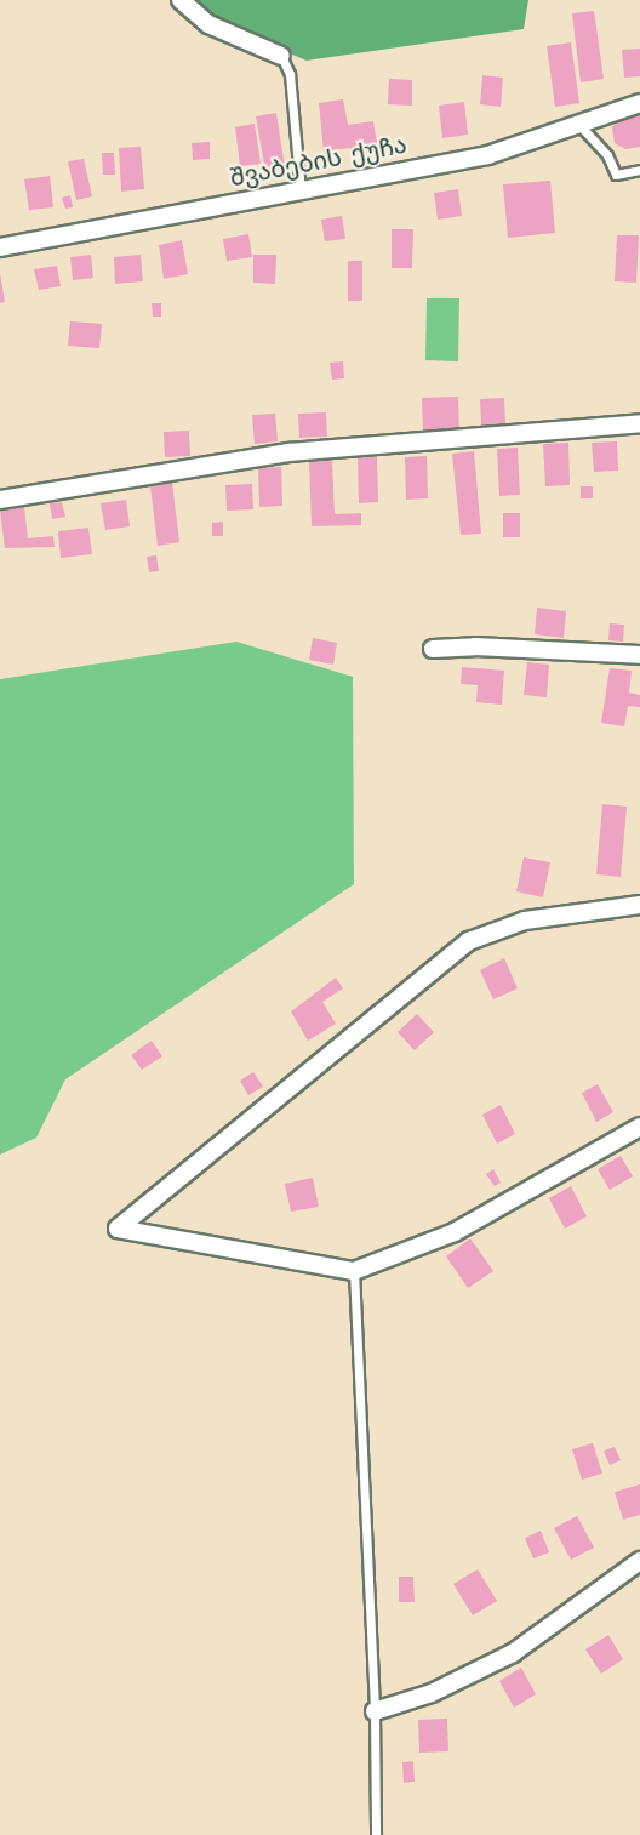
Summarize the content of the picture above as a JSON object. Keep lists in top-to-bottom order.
{
  "streets": {
    "street": ["შვაბების ქუჩა"]
  }
}
